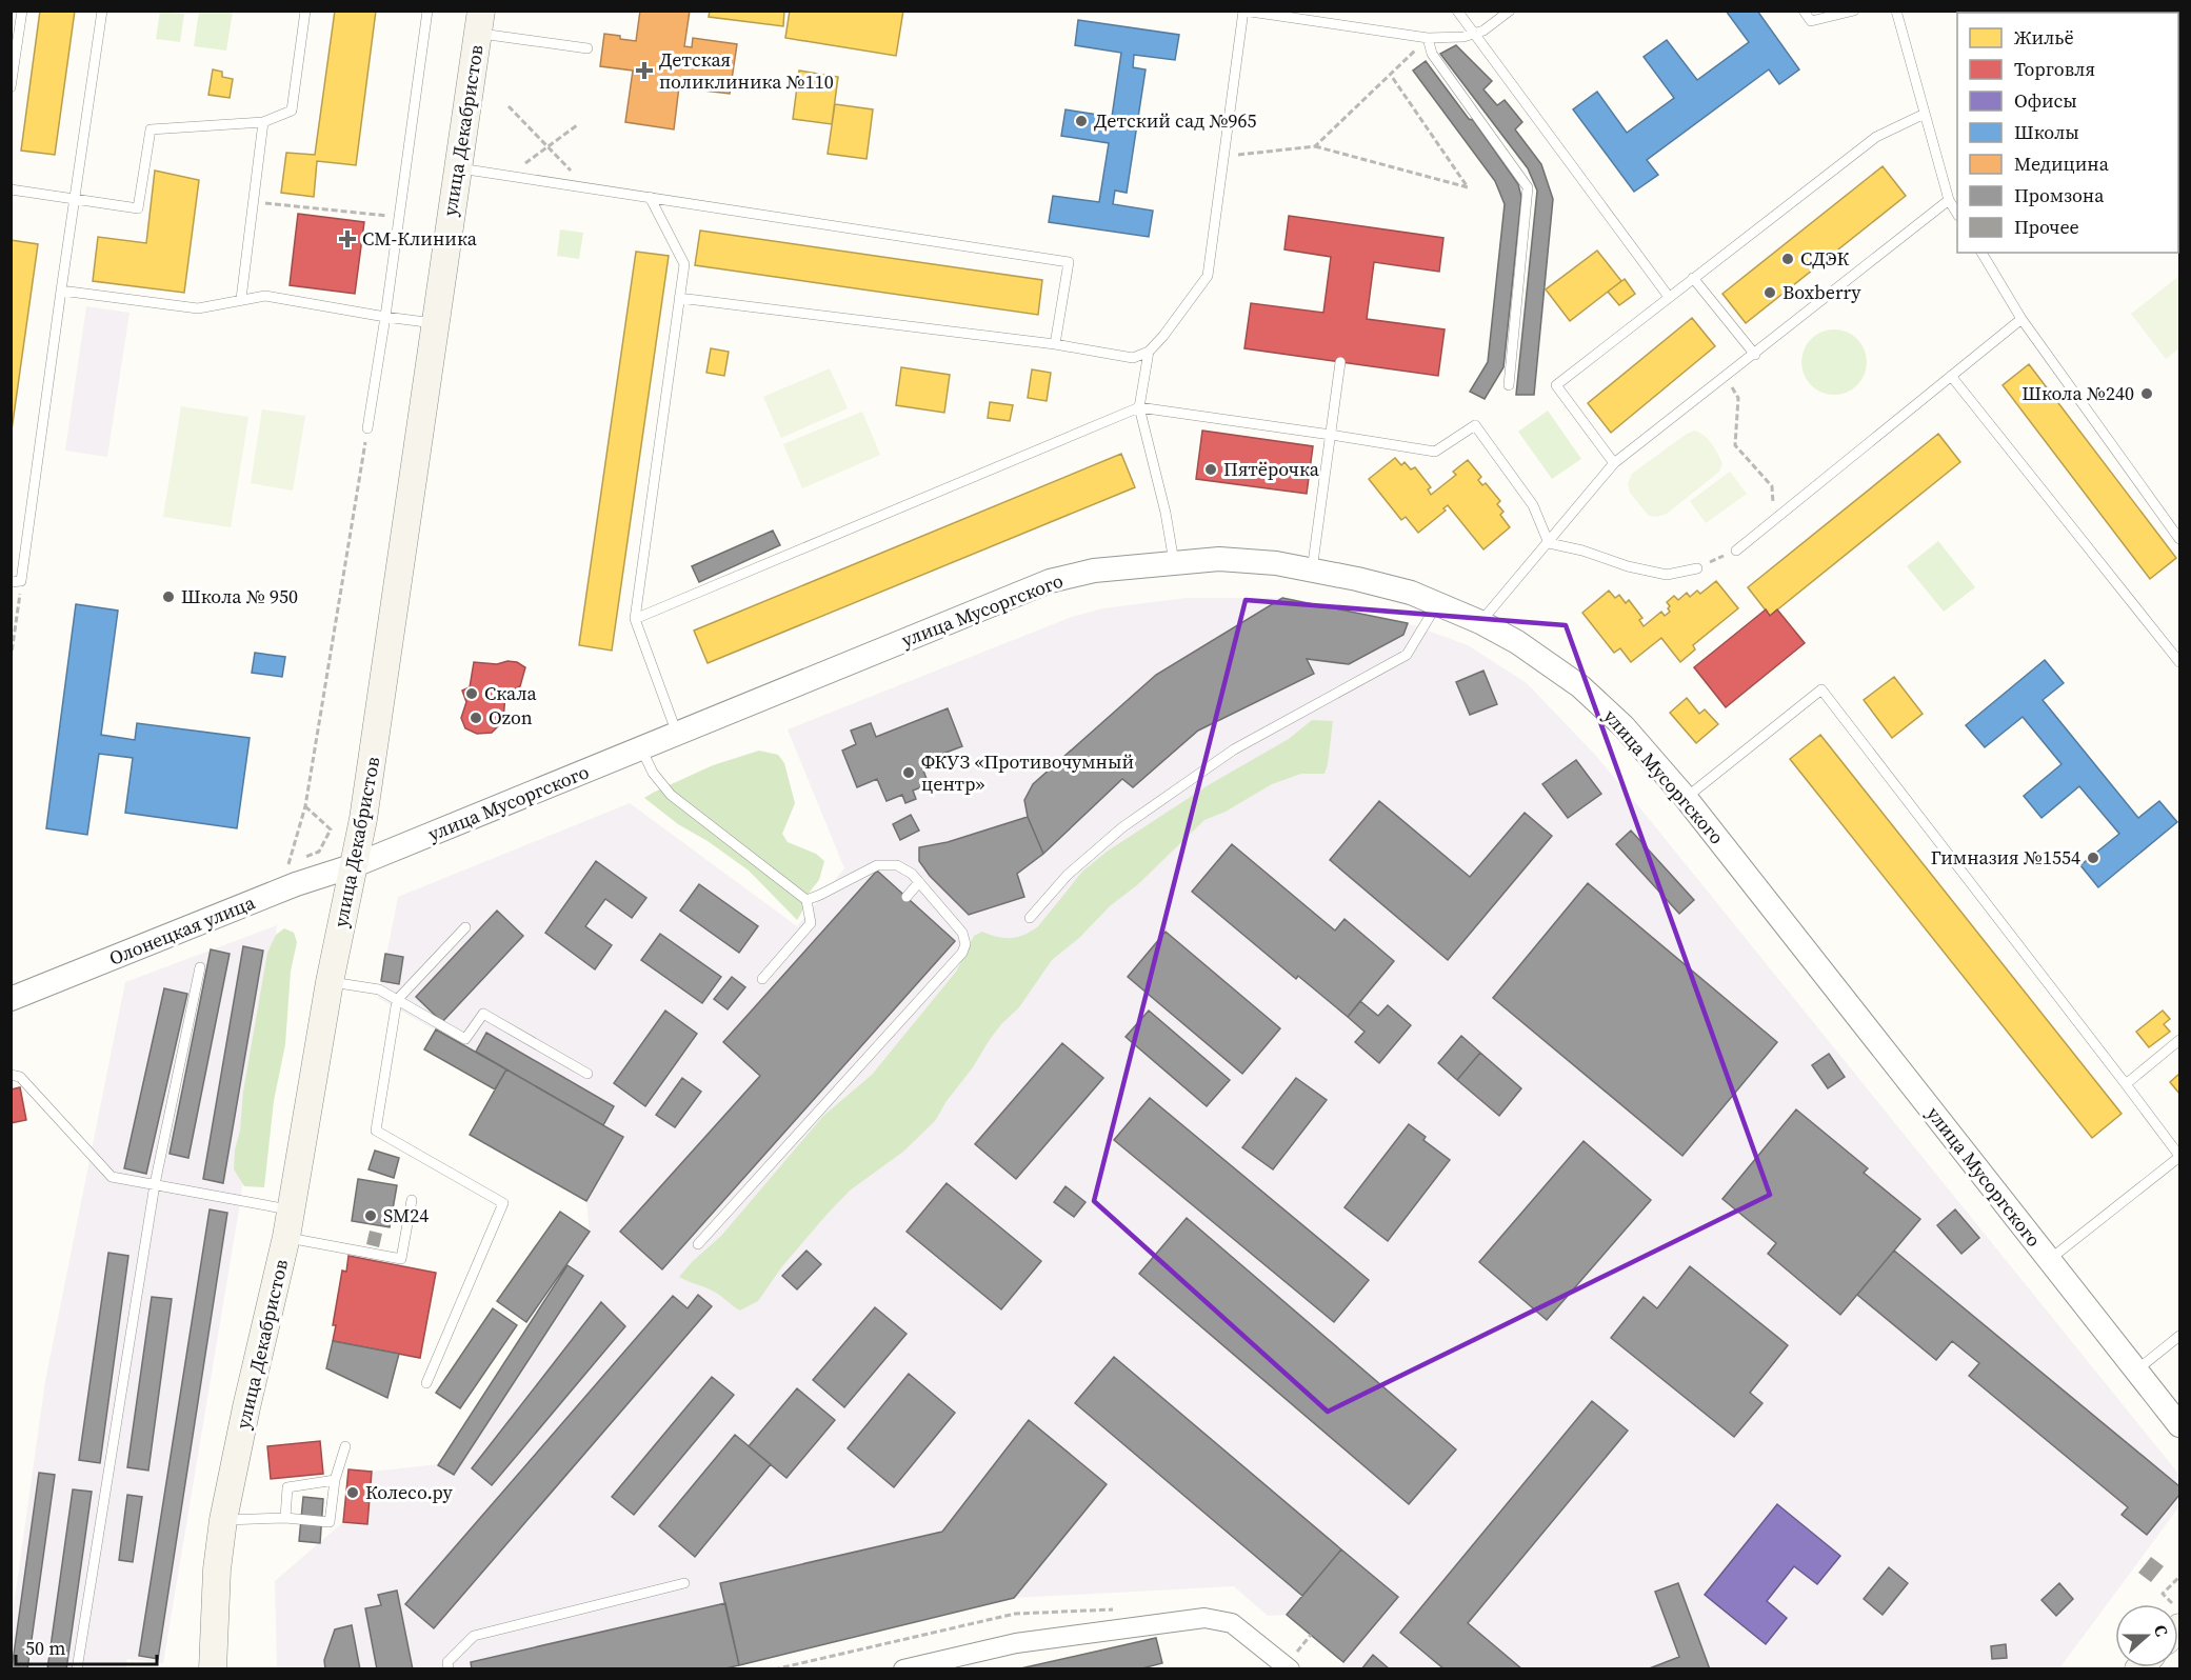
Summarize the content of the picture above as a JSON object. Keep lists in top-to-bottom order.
{
  "streets": {
    "main road": ["улица Декабристов"],
    "street": ["улица Мусоргского", "Олонецкая улица"]
  },
  "crossings": [
    ["улица Декабристов", "улица Мусоргского"],
    ["улица Декабристов", "Олонецкая улица"],
    ["улица Мусоргского", "Олонецкая улица"]
  ],
  "places": {
    "health": ["Детская поликлиника №110", "СМ-Клиника"],
    "other": [
      "Детский сад №965",
      "СДЭК",
      "Boxberry",
      "Школа №240",
      "Пятёрочка",
      "Школа № 950",
      "Скала",
      "Ozon",
      "ФКУЗ «Противочумный центр»",
      "Гимназия №1554",
      "SM24",
      "Колесо.ру"
    ]
  },
  "legend": [
    "Жильё",
    "Торговля",
    "Офисы",
    "Школы",
    "Медицина",
    "Промзона",
    "Прочее"
  ],
  "scale_bar": "50 m",
  "north": "right"
}
